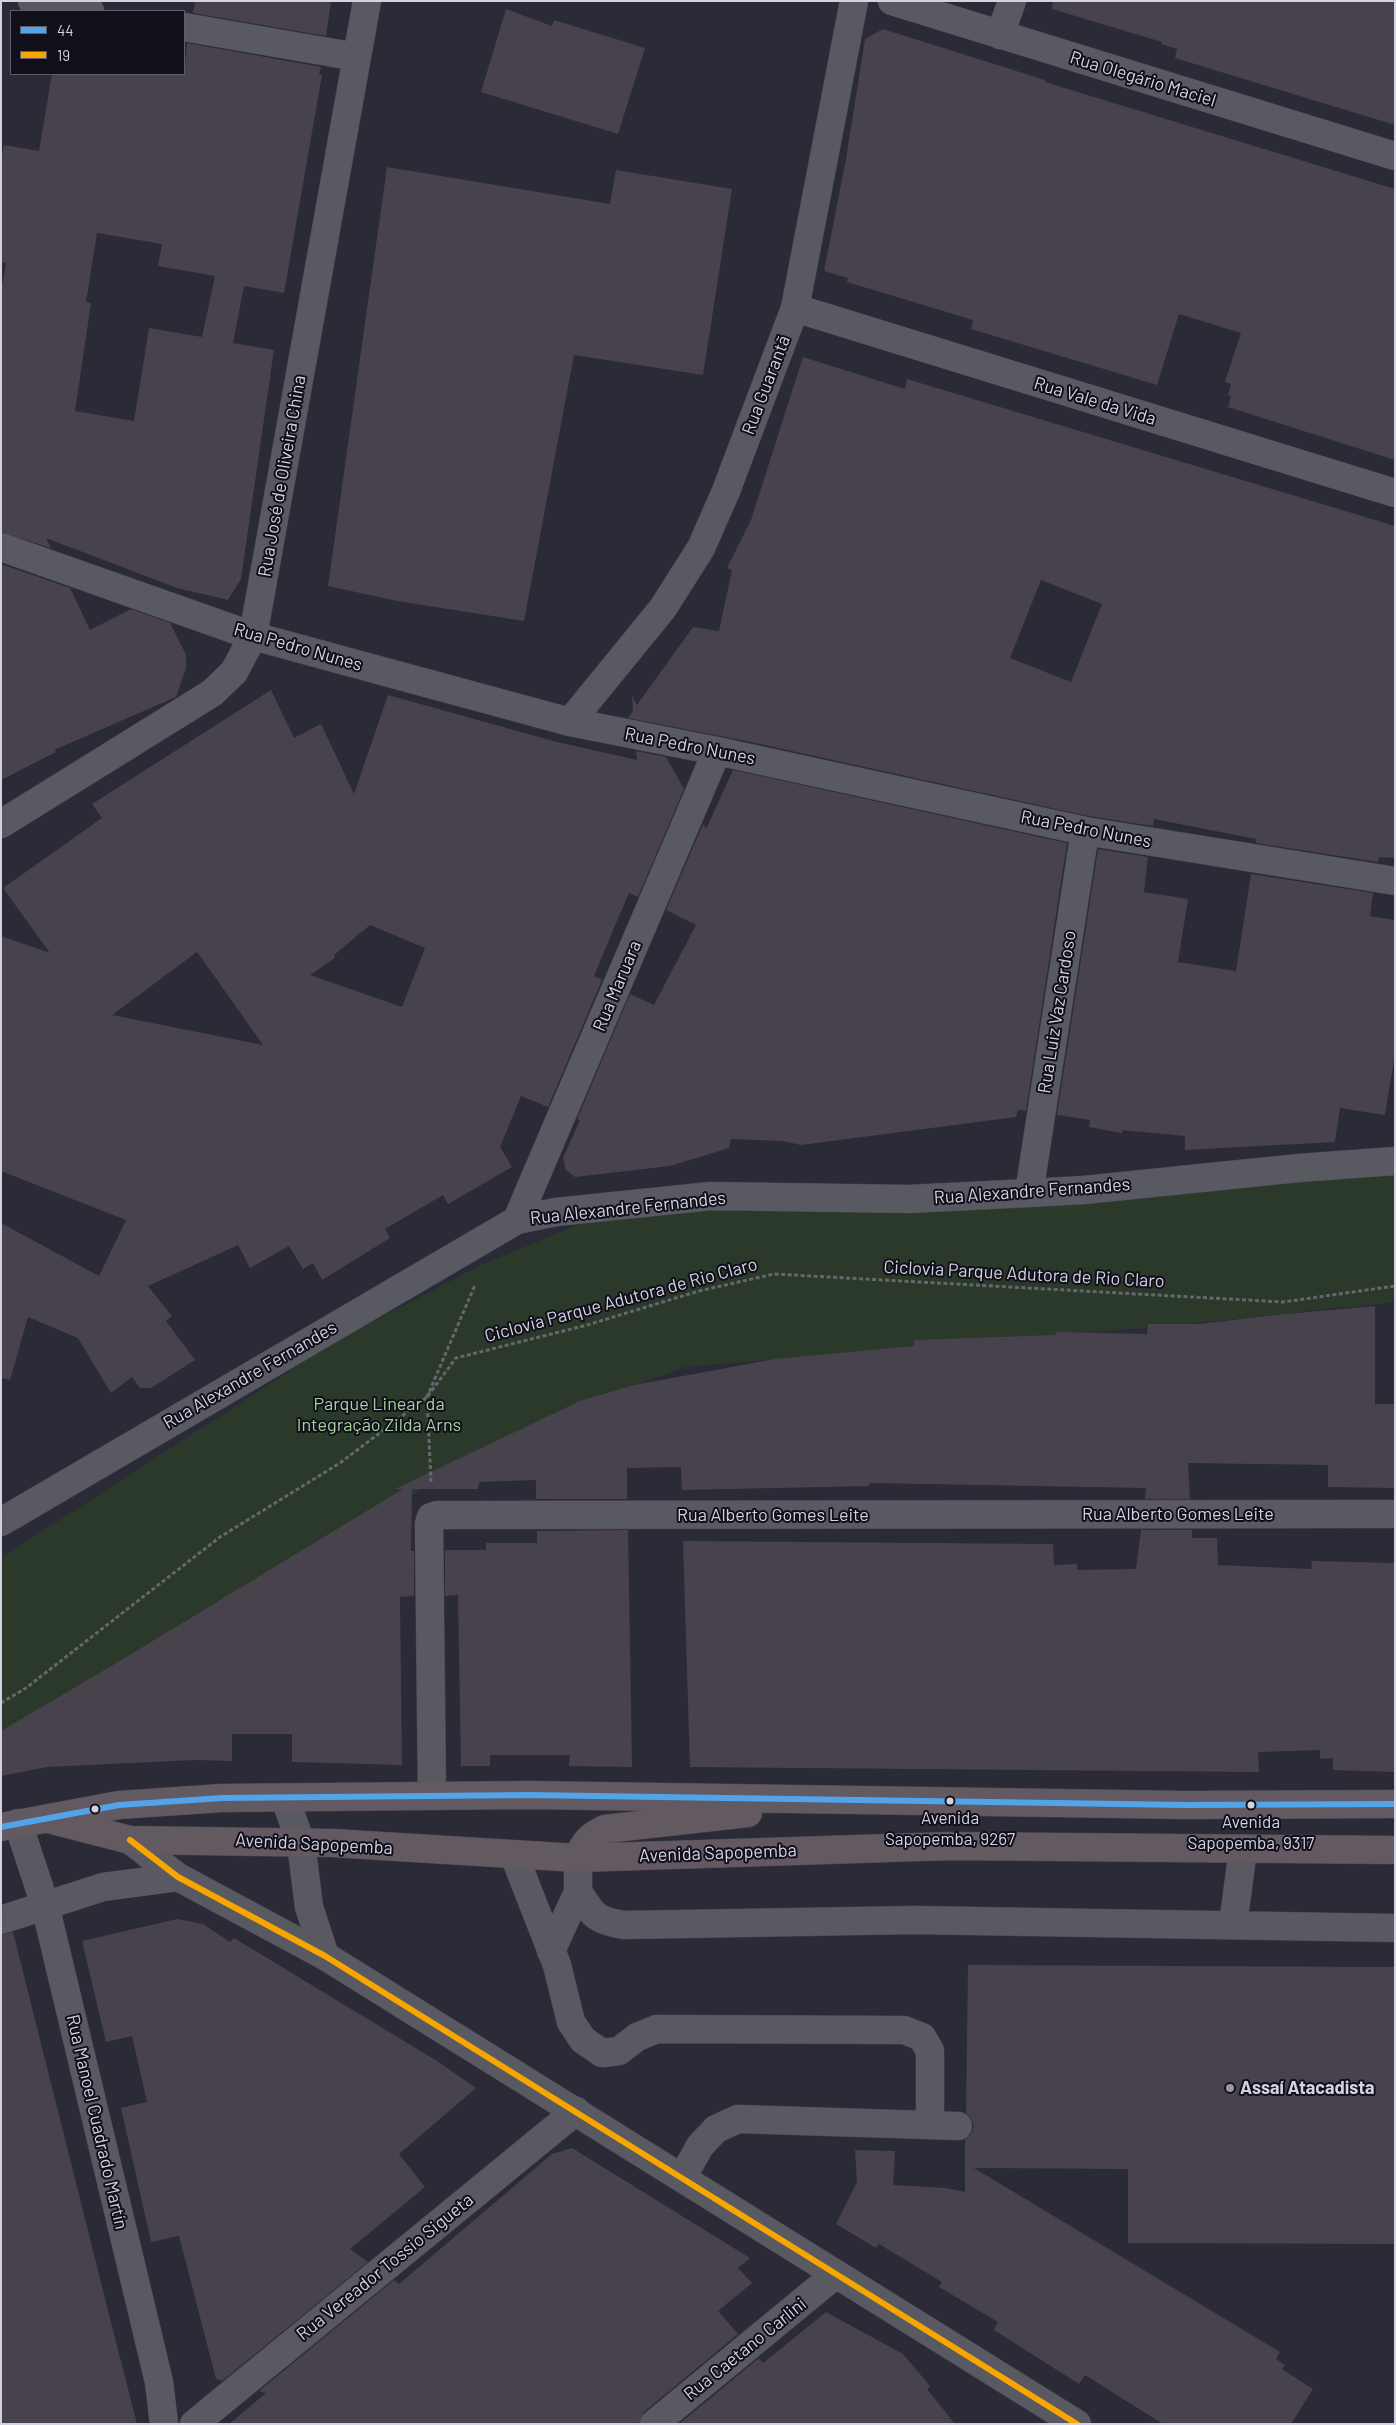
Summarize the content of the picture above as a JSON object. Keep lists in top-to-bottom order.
{
  "streets": {
    "main road": ["Avenida Sapopemba"],
    "street": [
      "Rua Olegário Maciel",
      "Rua Guarantã",
      "Rua Vale da Vida",
      "Rua José de Oliveira China",
      "Rua Pedro Nunes",
      "Rua Maruara",
      "Rua Luiz Vaz Cardoso",
      "Rua Alexandre Fernandes",
      "Rua Alberto Gomes Leite",
      "Rua Manoel Cuadrado Martín",
      "Rua Vereador Tossio Sigueta",
      "Rua Caetano Carlini"
    ],
    "path": ["Ciclovia Parque Adutora de Rio Claro"]
  },
  "crossings": [
    ["Rua Guarantã", "Rua Vale da Vida"],
    ["Rua Guarantã", "Rua Pedro Nunes"],
    ["Rua José de Oliveira China", "Rua Pedro Nunes"],
    ["Rua Pedro Nunes", "Rua Maruara"],
    ["Rua Pedro Nunes", "Rua Luiz Vaz Cardoso"],
    ["Rua Maruara", "Rua Alexandre Fernandes"],
    ["Rua Luiz Vaz Cardoso", "Rua Alexandre Fernandes"],
    ["Avenida Sapopemba", "Rua Manoel Cuadrado Martín"]
  ],
  "parks": ["Parque Linear da Integração Zilda Arns"],
  "places": ["Avenida Sapopemba, 9267", "Avenida Sapopemba, 9317", "Assaí Atacadista"],
  "lines": ["transit line 44", "transit line 19"],
  "legend": ["44", "19"]
}
